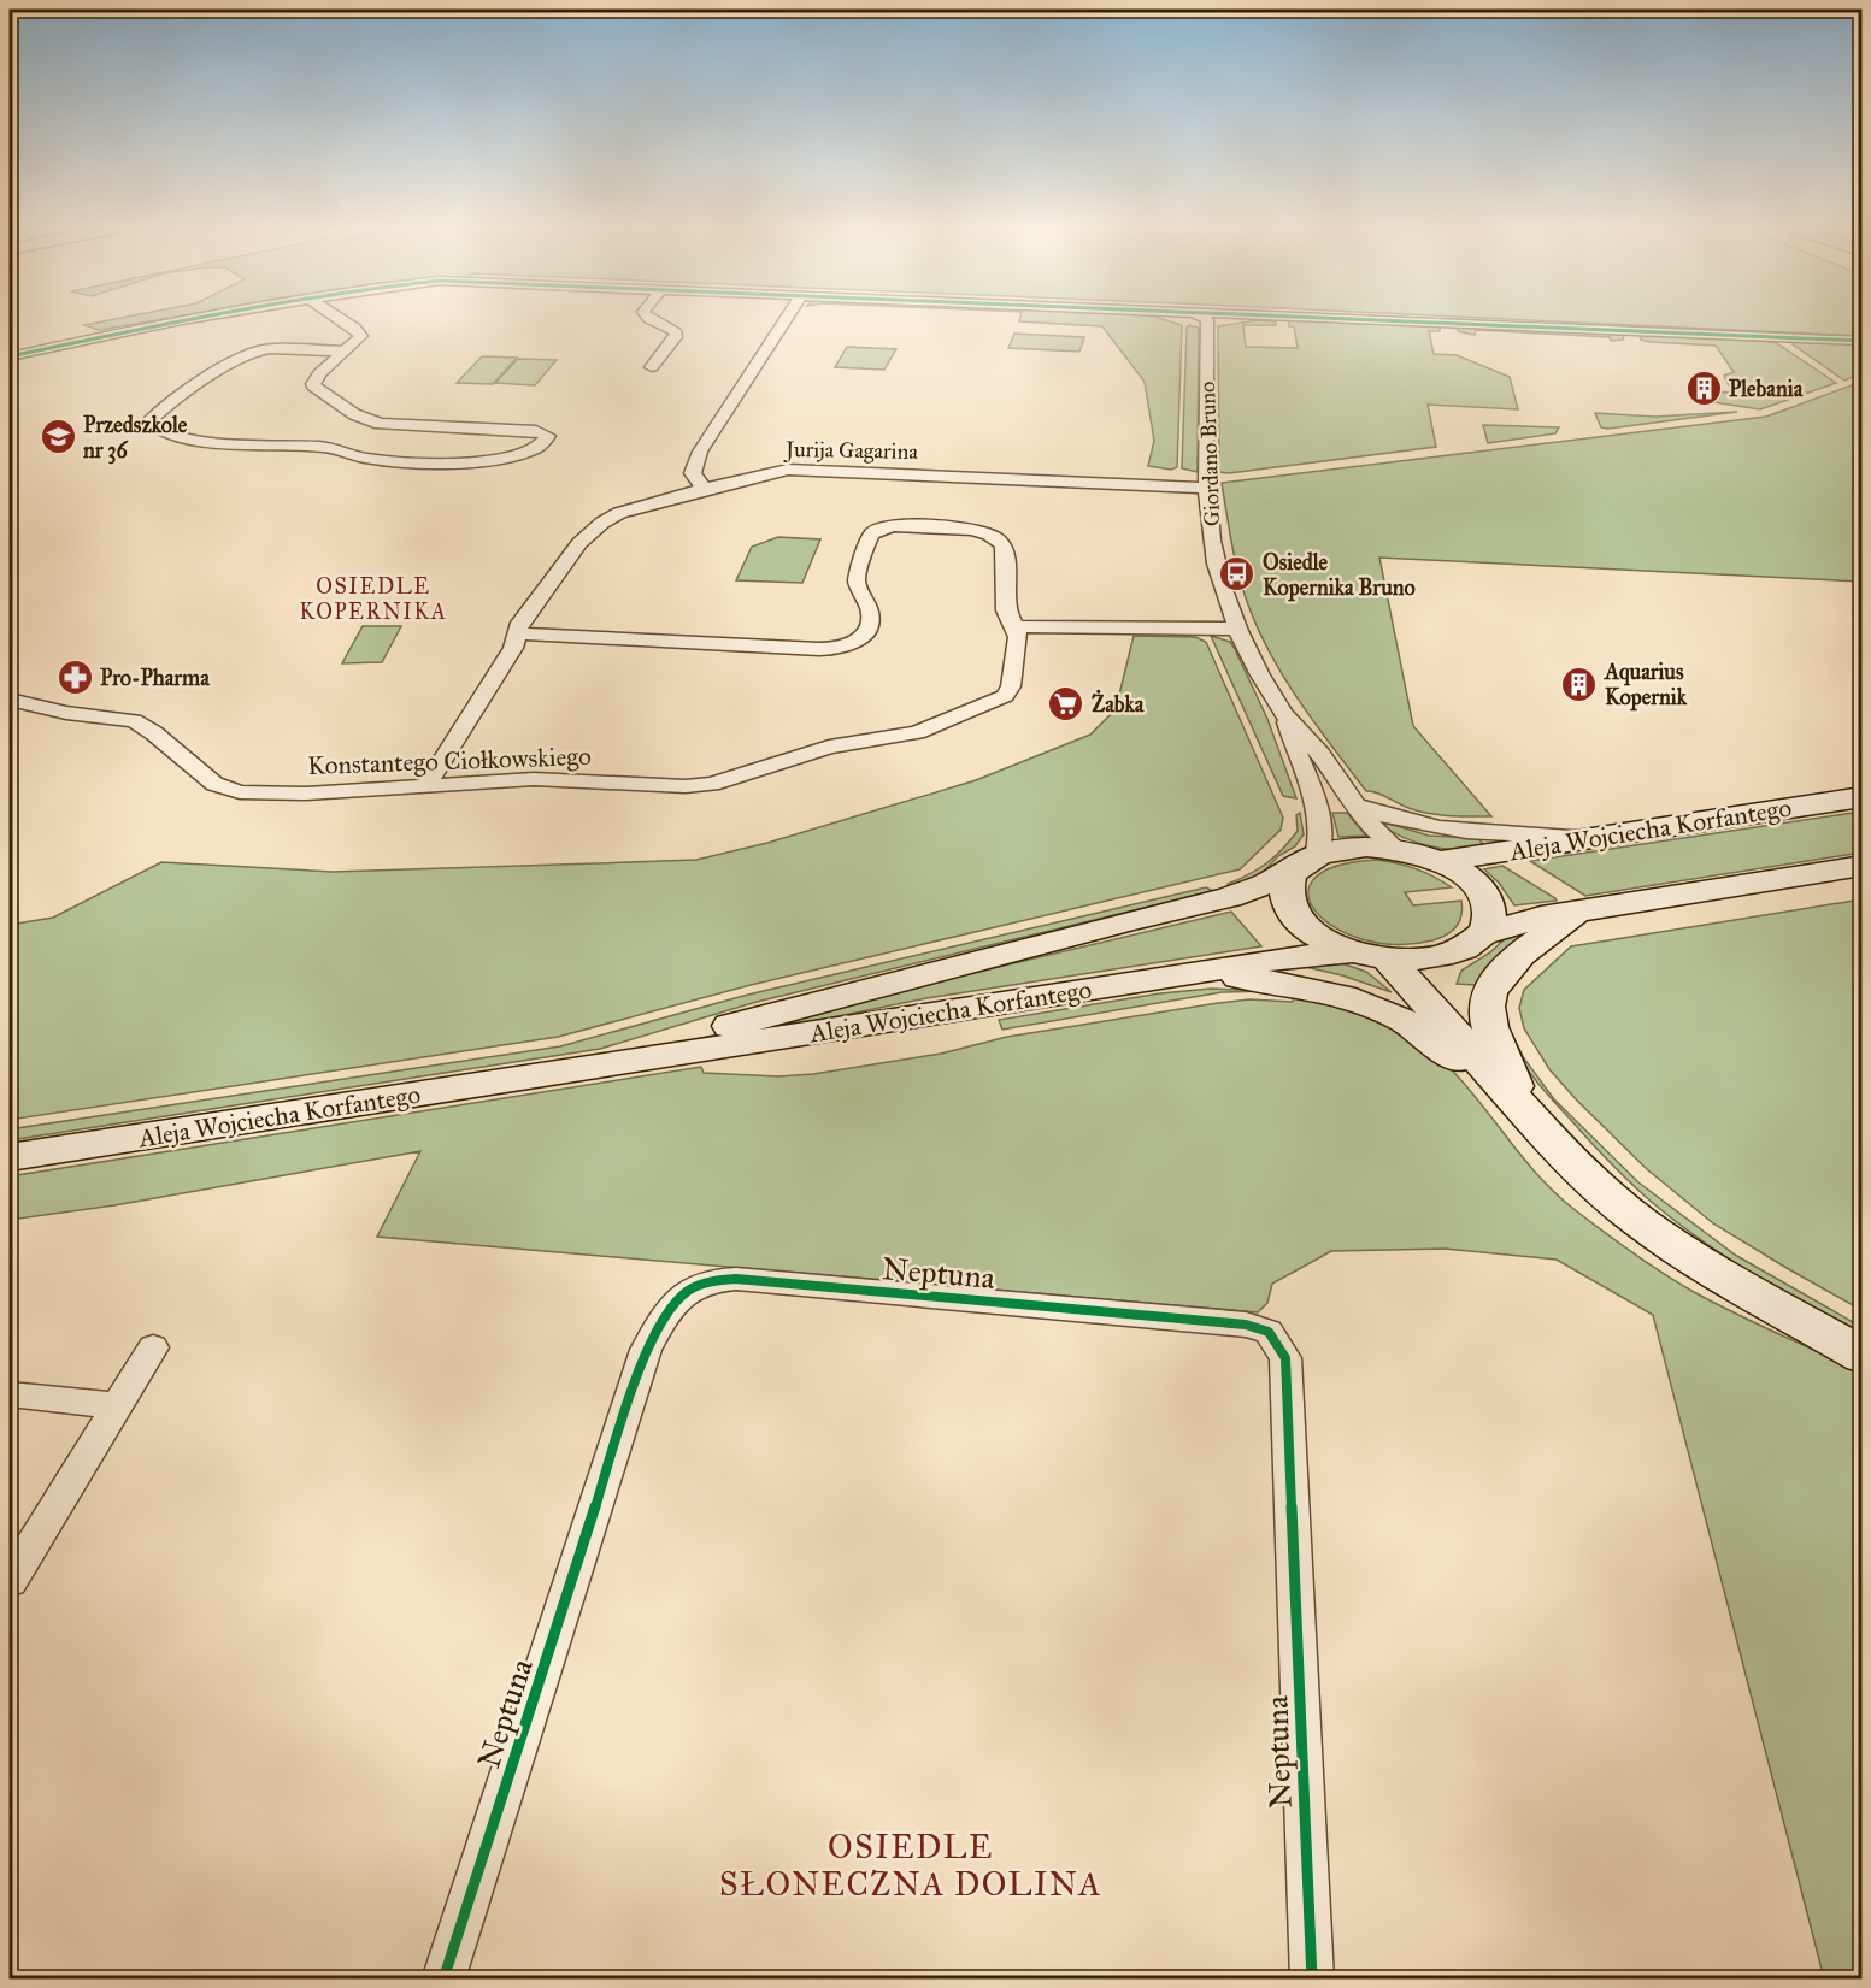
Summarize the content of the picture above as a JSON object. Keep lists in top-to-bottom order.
{
  "streets": {
    "main road": ["Aleja Wojciecha Korfantego"],
    "street": [
      "Jurija Gagarina",
      "Giordano Bruno",
      "Konstantego Ciołkowskiego",
      "Neptuna"
    ]
  },
  "crossings": [
    ["Jurija Gagarina", "Giordano Bruno"],
    ["Jurija Gagarina", "Konstantego Ciołkowskiego"],
    ["Giordano Bruno", "Aleja Wojciecha Korfantego"]
  ],
  "districts": ["OSIEDLE KOPERNIKA", "OSIEDLE SŁONECZNA DOLINA"],
  "places": {
    "building": ["Plebania", "Aquarius Kopernik"],
    "school or university": ["Przedszkole nr 36"],
    "bus stop": ["Osiedle Kopernika Bruno"],
    "pharmacy": ["Pro-Pharma"],
    "supermarket": ["Żabka"]
  }
}
